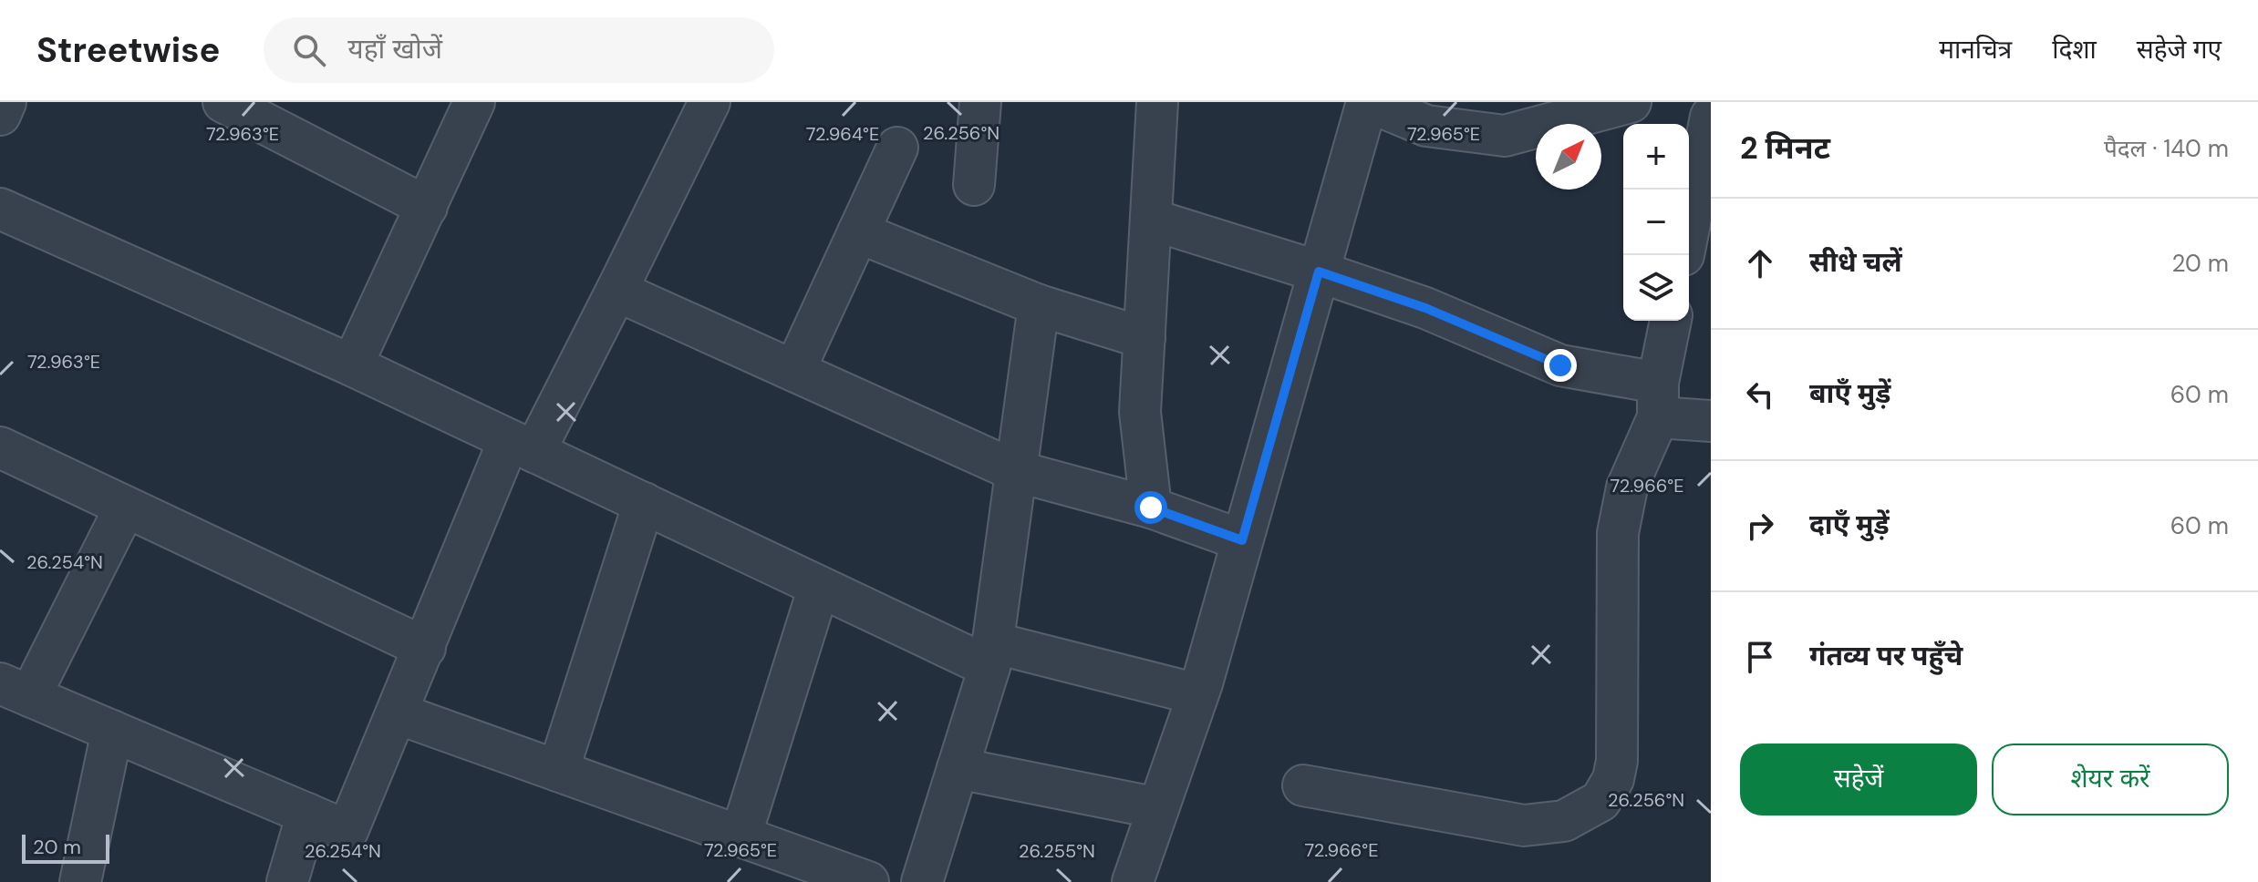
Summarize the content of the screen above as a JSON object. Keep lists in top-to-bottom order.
{
  "scale_bar": "20 m",
  "north": "top right",
  "page": {
    "header": "Streetwise",
    "search": "यहाँ खोजें",
    "nav": ["मानचित्र", "दिशा", "सहेजे गए"],
    "heading": ["2 मिनट", "पैदल · 140 m"],
    "map_buttons": ["+", "−"],
    "list": [
      ["सीधे चलें", "20 m"],
      ["बाएँ मुड़ें", "60 m"],
      ["दाएँ मुड़ें", "60 m"],
      "गंतव्य पर पहुँचे"
    ],
    "buttons": ["सहेजें", "शेयर करें"],
    "scale": "20 m"
  },
  "coordinates": [
    "26.256°N",
    "72.963°E",
    "72.964°E",
    "72.965°E",
    "72.966°E",
    "26.254°N",
    "26.255°N"
  ]
}
